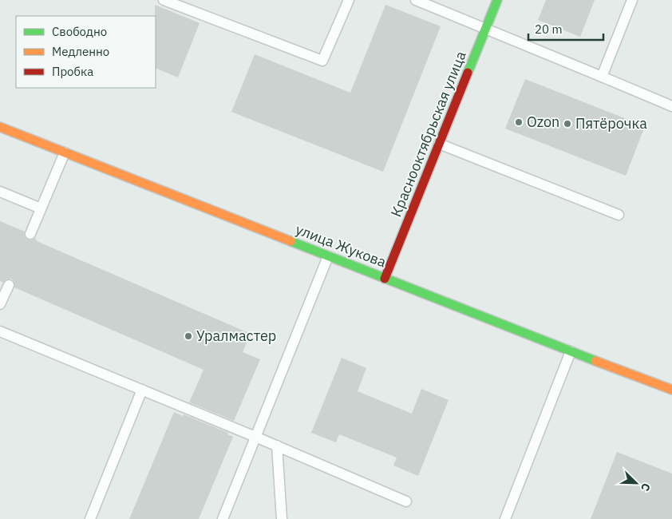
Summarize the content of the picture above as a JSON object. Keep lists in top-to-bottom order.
{
  "streets": {
    "main road": ["Краснооктябрьская улица", "улица Жукова"]
  },
  "crossings": [
    ["Краснооктябрьская улица", "улица Жукова"]
  ],
  "places": ["Ozon", "Пятёрочка", "Уралмастер"],
  "legend": ["Свободно", "Медленно", "Пробка"],
  "scale_bar": "20 m",
  "north": "bottom right"
}
